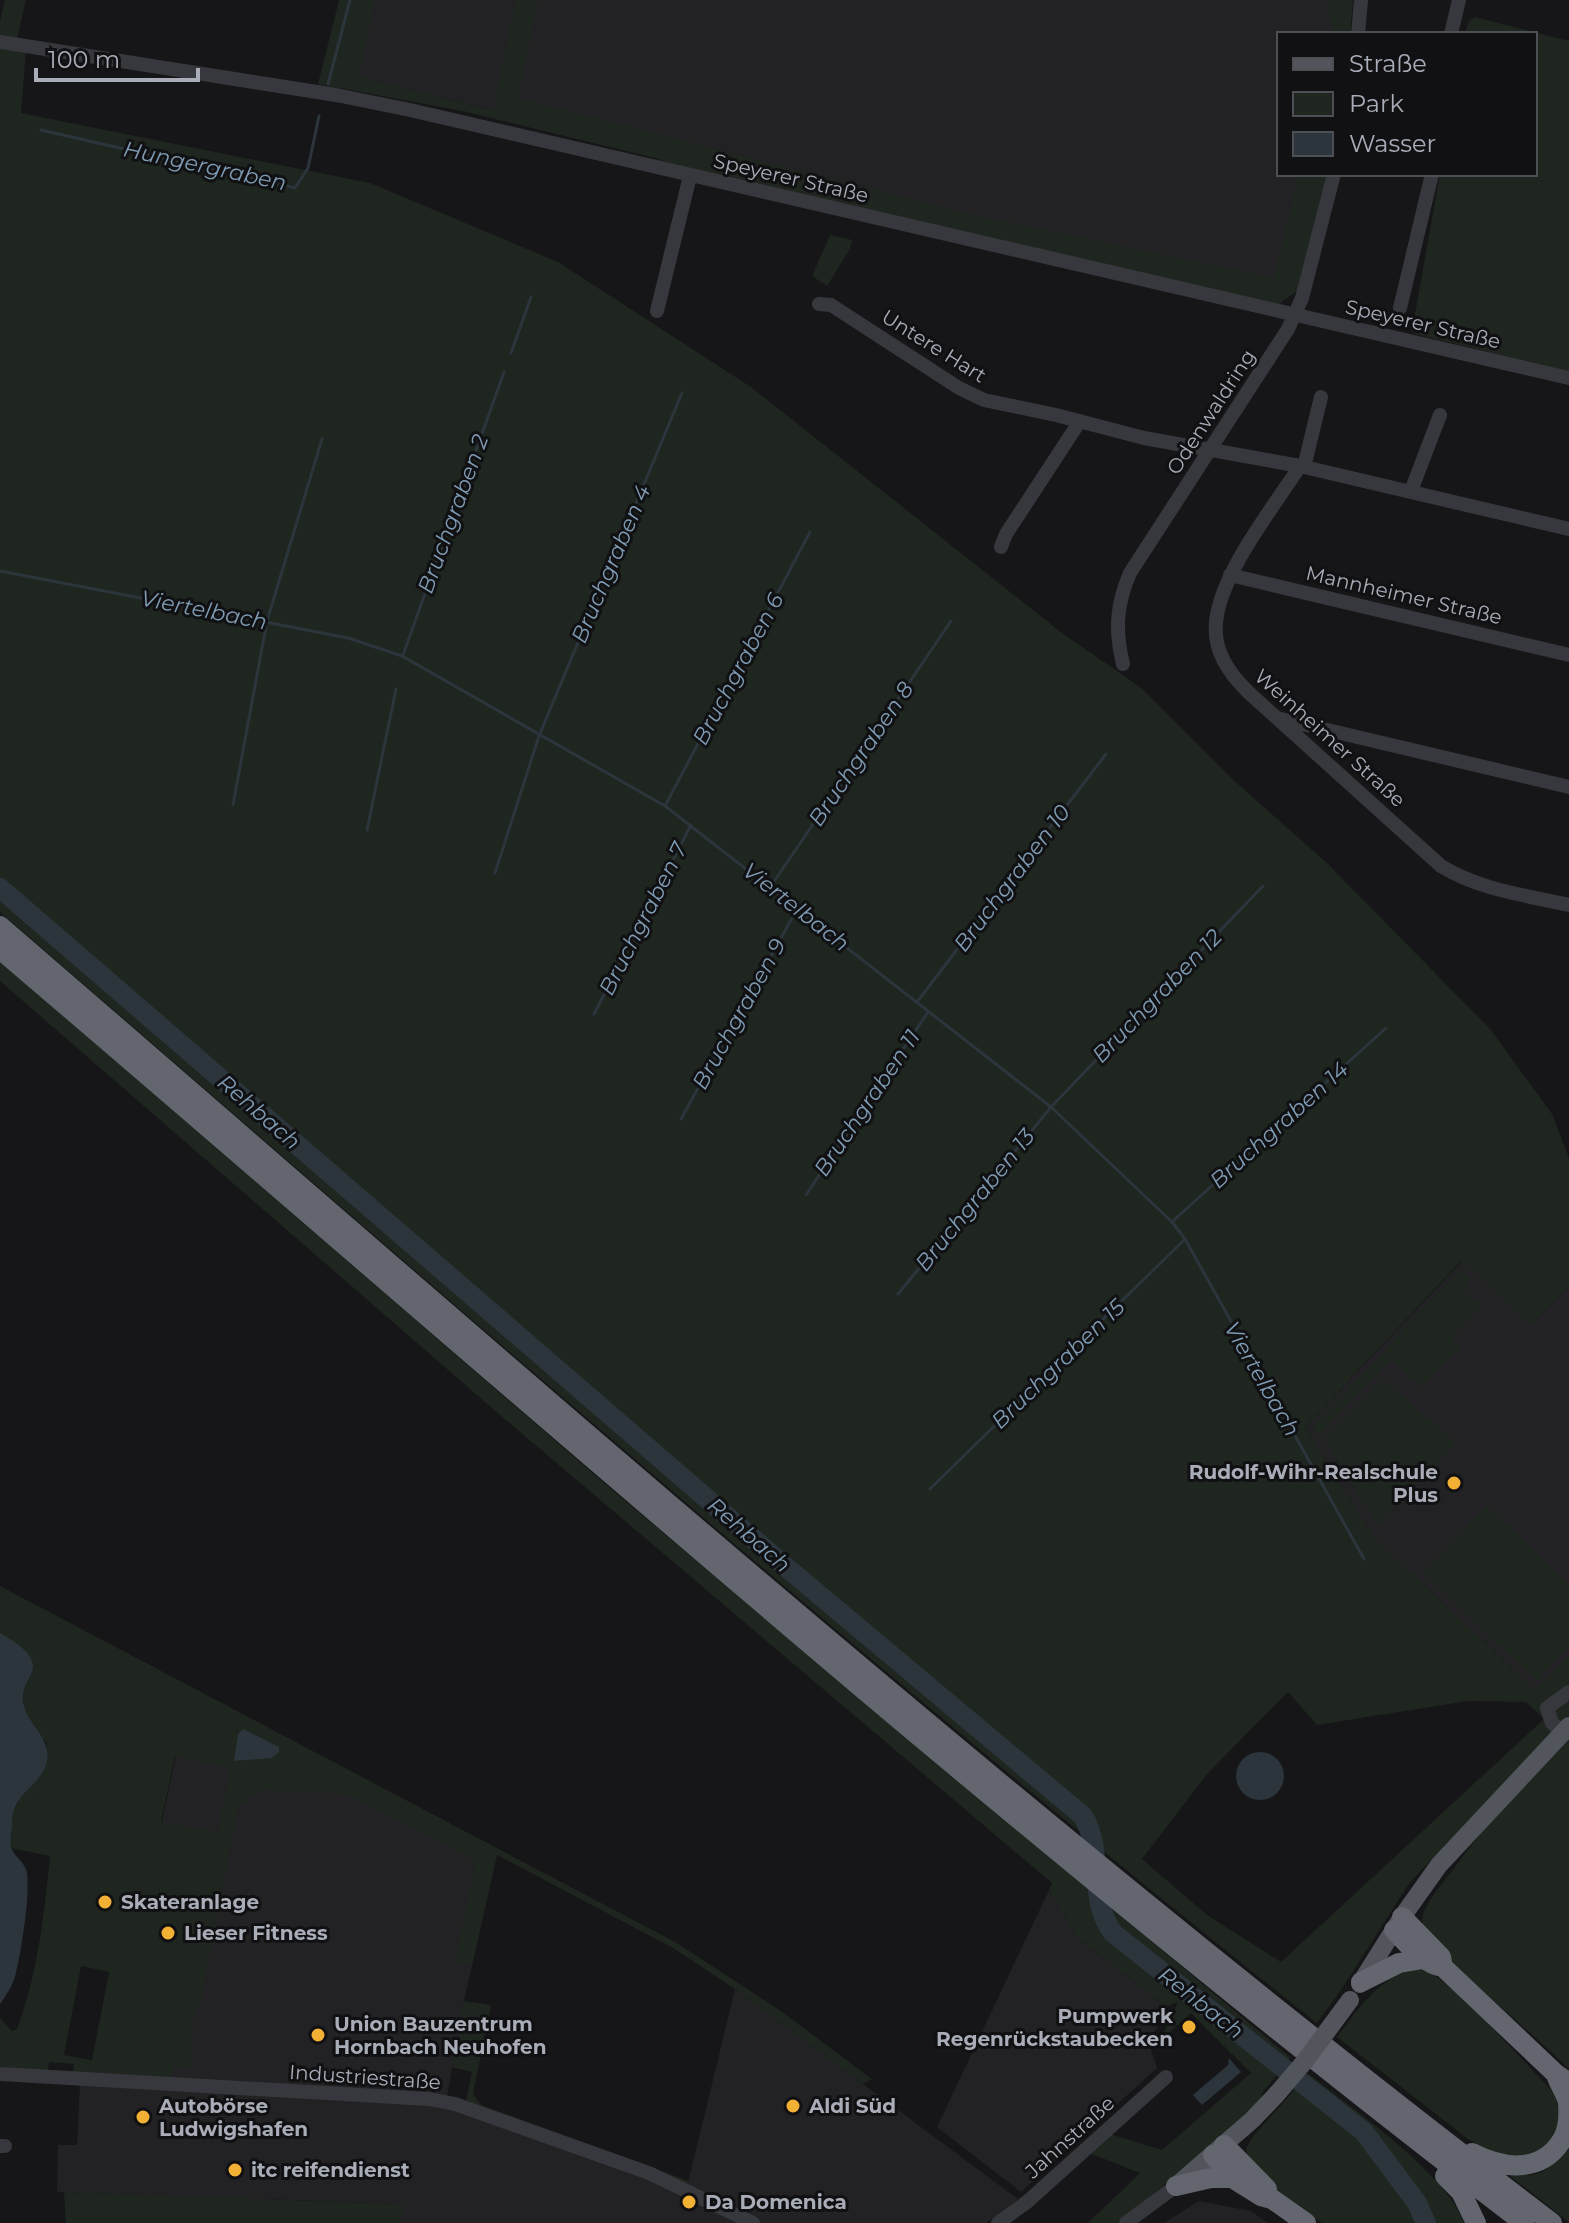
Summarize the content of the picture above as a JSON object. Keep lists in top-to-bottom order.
{
  "streets": {
    "street": [
      "Speyerer Straße",
      "Untere Hart",
      "Odenwaldring",
      "Mannheimer Straße",
      "Weinheimer Straße",
      "Industriestraße",
      "Jahnstraße"
    ]
  },
  "crossings": [
    ["Speyerer Straße", "Odenwaldring"],
    ["Untere Hart", "Odenwaldring"],
    ["Untere Hart", "Weinheimer Straße"],
    ["Mannheimer Straße", "Weinheimer Straße"]
  ],
  "water": [
    "Hungergraben",
    "Bruchgraben 2",
    "Bruchgraben 4",
    "Viertelbach",
    "Bruchgraben 6",
    "Bruchgraben 8",
    "Bruchgraben 10",
    "Bruchgraben 7",
    "Bruchgraben 12",
    "Bruchgraben 9",
    "Bruchgraben 11",
    "Rehbach",
    "Bruchgraben 14",
    "Bruchgraben 13",
    "Bruchgraben 15"
  ],
  "places": [
    "Rudolf-Wihr-Realschule Plus",
    "Skateranlage",
    "Lieser Fitness",
    "Pumpwerk Regenrückstaubecken",
    "Union Bauzentrum Hornbach Neuhofen",
    "Aldi Süd",
    "Autobörse Ludwigshafen",
    "itc reifendienst",
    "Da Domenica"
  ],
  "legend": ["Straße", "Park", "Wasser"],
  "scale_bar": "100 m"
}
